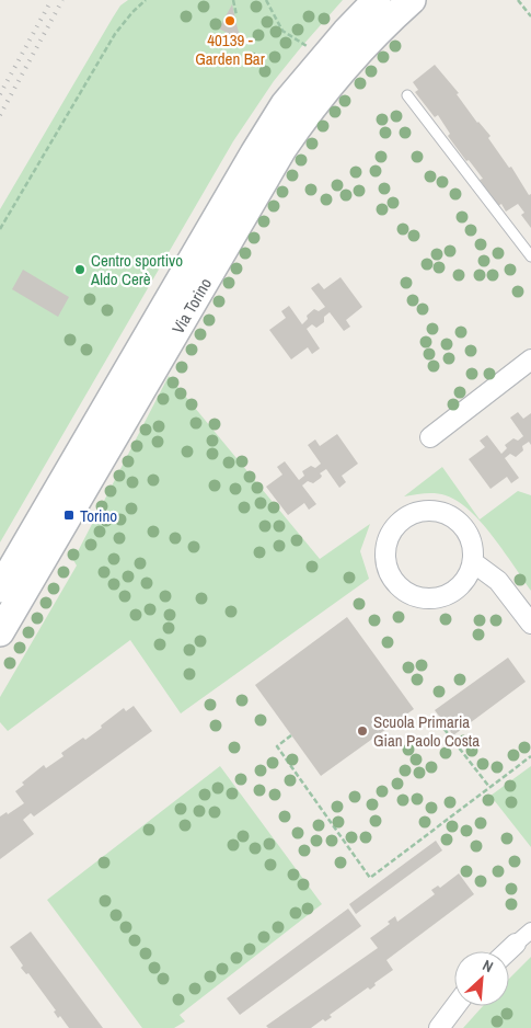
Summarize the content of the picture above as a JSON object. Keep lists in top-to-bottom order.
{
  "streets": {
    "main road": ["Via Torino"]
  },
  "places": {
    "other": ["40139 - Garden Bar", "Centro sportivo Aldo Cerè", "Scuola Primaria Gian Paolo Costa"],
    "transit": ["Torino"]
  },
  "north": "top right"
}
